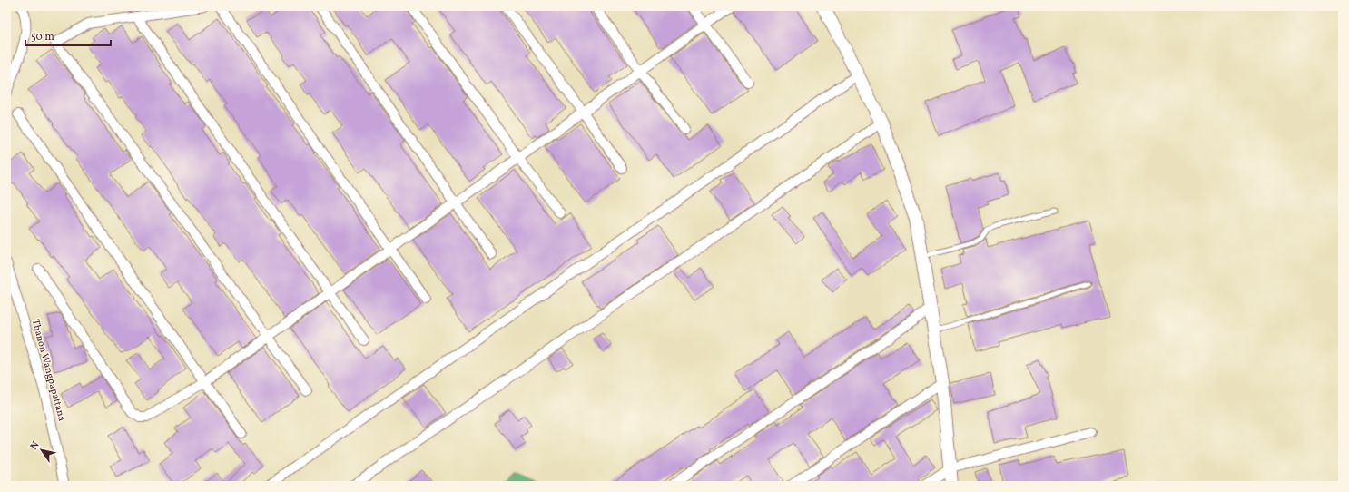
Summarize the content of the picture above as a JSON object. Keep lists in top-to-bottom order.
{
  "streets": {
    "street": ["Thanon Wangpapattana"]
  },
  "scale_bar": "50 m",
  "north": "top left"
}
